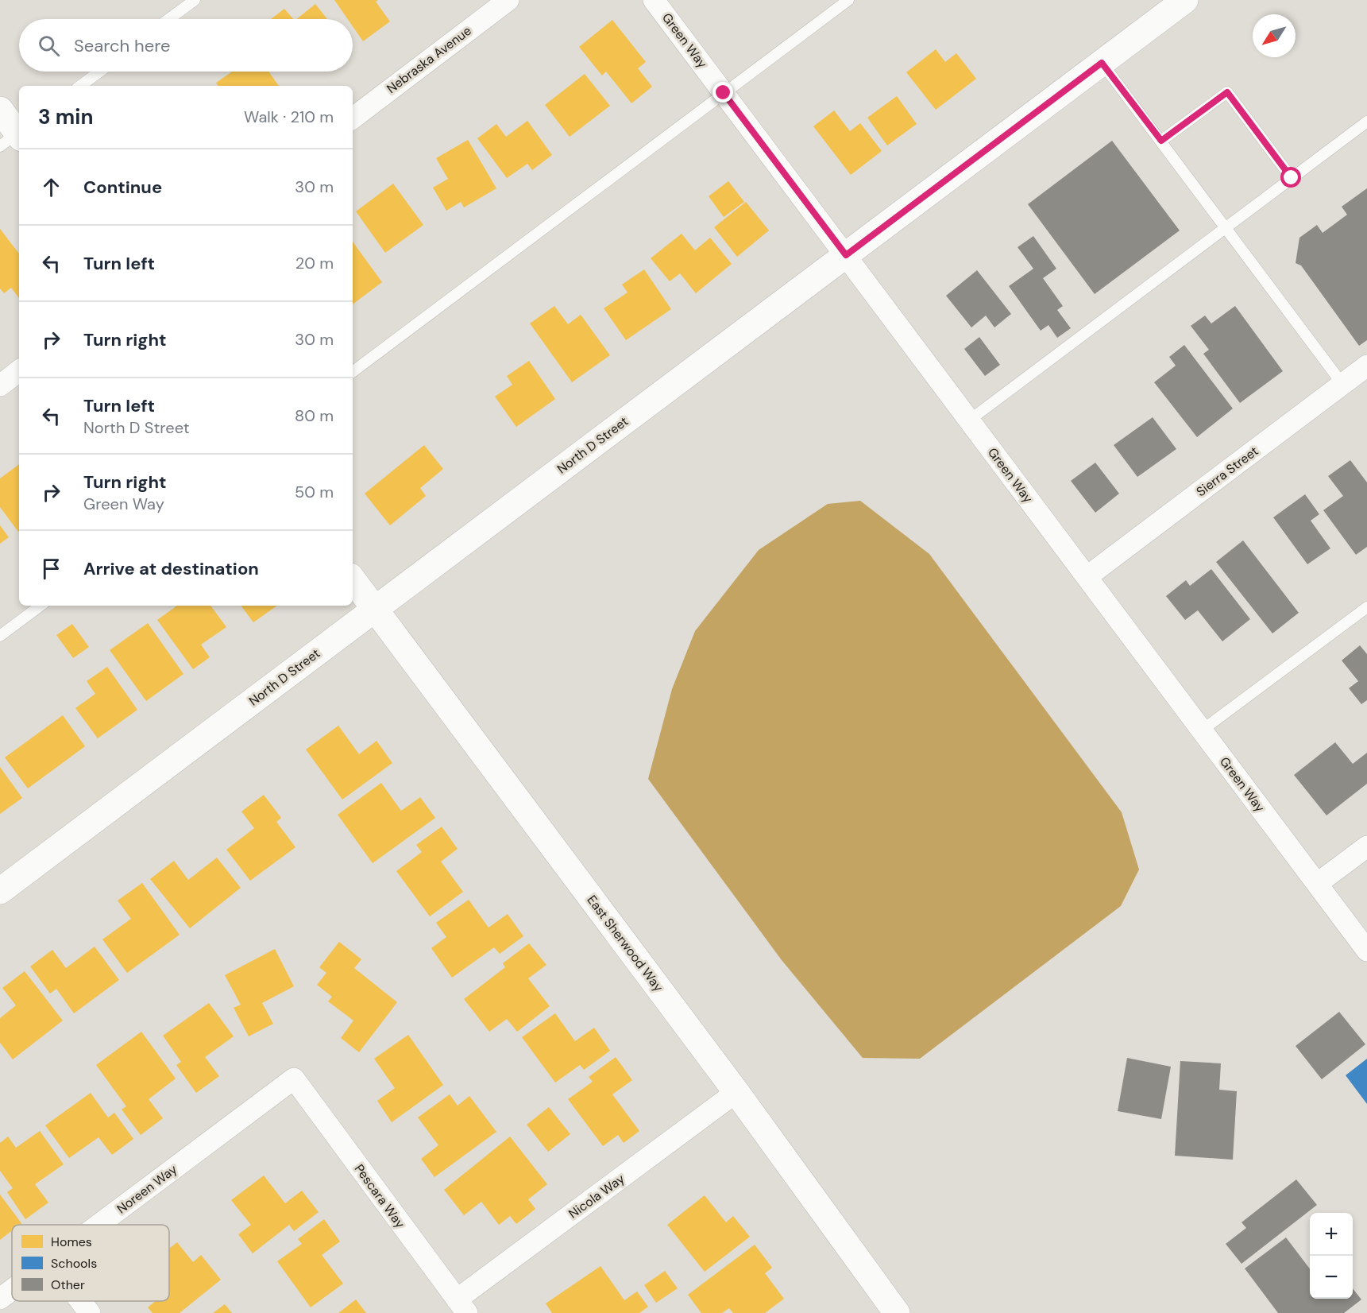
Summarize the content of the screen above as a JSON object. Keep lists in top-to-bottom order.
{
  "streets": {
    "street": [
      "Green Way",
      "Nebraska Avenue",
      "North D Street",
      "Sierra Street",
      "East Sherwood Way",
      "Noreen Way",
      "Pescara Way",
      "Nicola Way"
    ]
  },
  "crossings": [
    ["Green Way", "North D Street"],
    ["Green Way", "Sierra Street"],
    ["North D Street", "East Sherwood Way"],
    ["East Sherwood Way", "Nicola Way"],
    ["Noreen Way", "Pescara Way"],
    ["Pescara Way", "Nicola Way"]
  ],
  "legend": ["Homes", "Schools", "Other"],
  "north": "bottom left",
  "page": {
    "search": "Search here",
    "heading": ["3 min", "Walk · 210 m"],
    "list": [
      ["Continue", "30 m"],
      ["Turn left", "20 m"],
      ["Turn right", "30 m"],
      ["Turn left", "North D Street", "80 m"],
      ["Turn right", "Green Way", "50 m"],
      "Arrive at destination"
    ],
    "map_buttons": ["+", "−"]
  }
}
